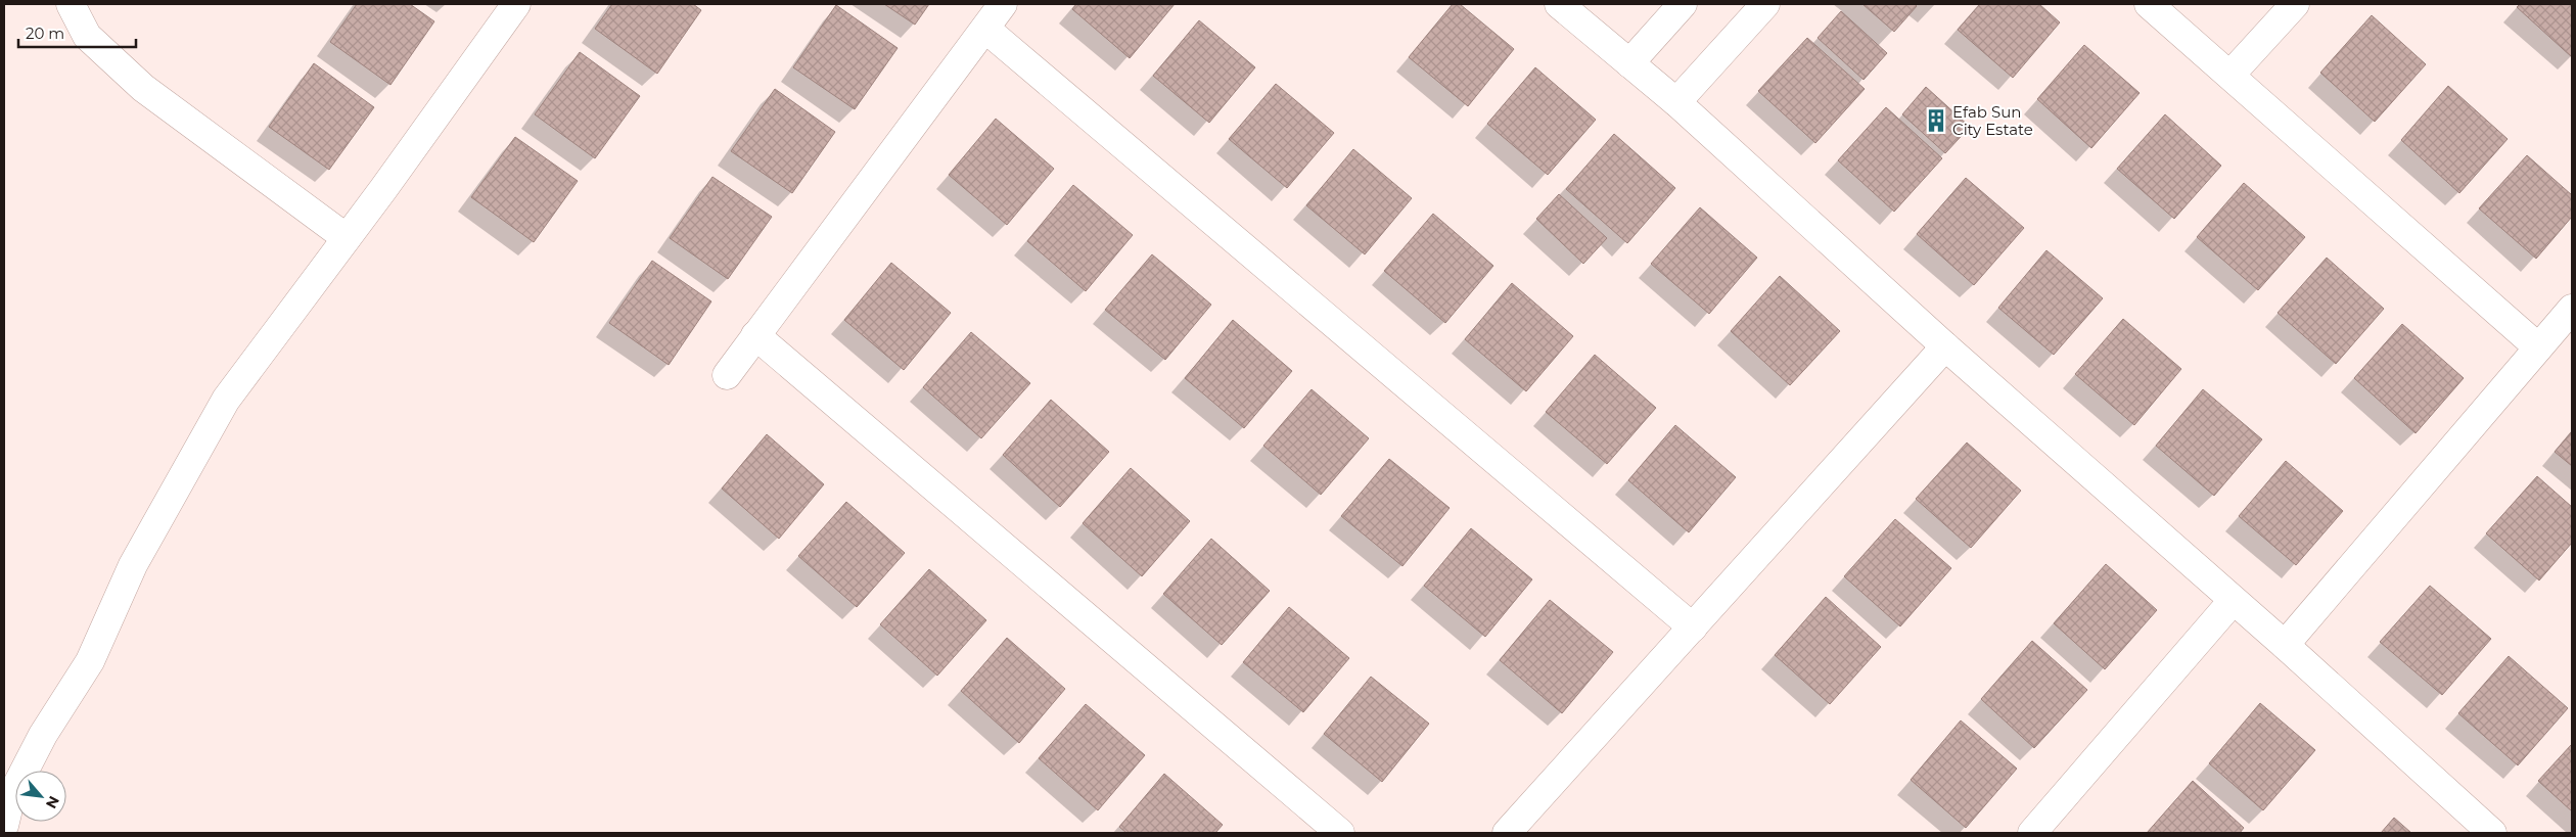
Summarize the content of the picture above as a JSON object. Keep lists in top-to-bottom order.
{
  "places": {
    "building": ["Efab Sun City Estate"]
  },
  "scale_bar": "20 m",
  "north": "bottom right"
}
